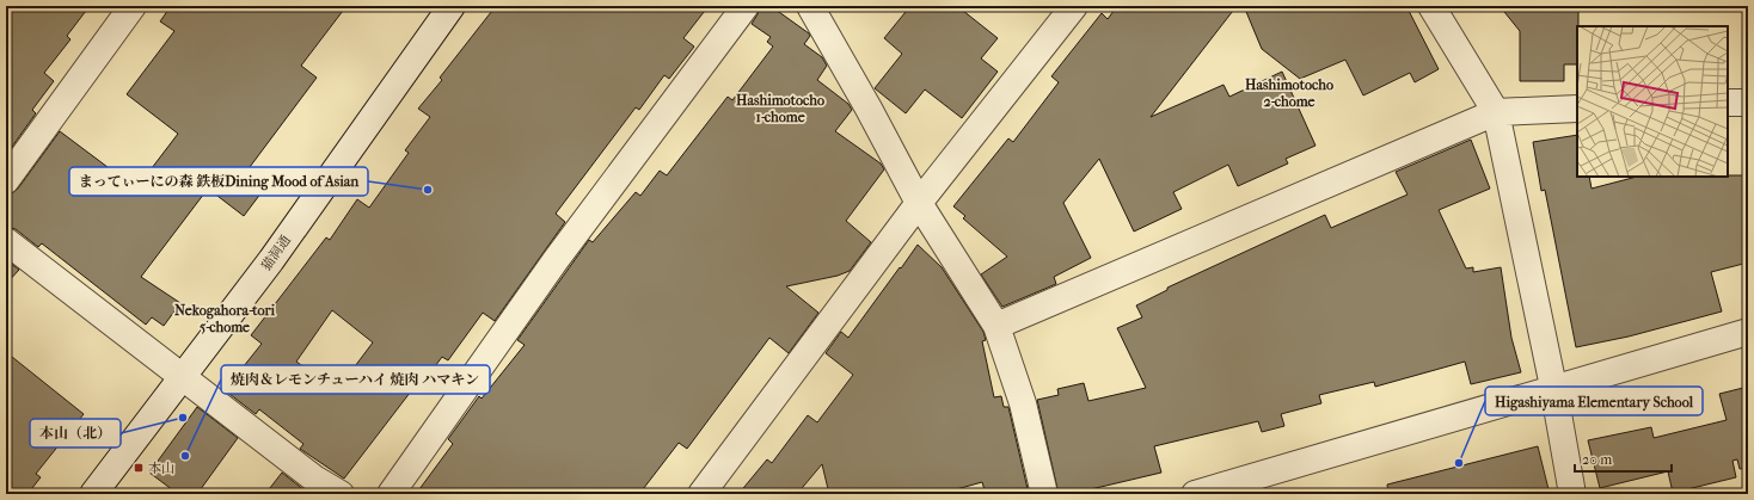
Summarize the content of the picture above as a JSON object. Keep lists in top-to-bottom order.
{
  "streets": {
    "street": ["猫洞通"]
  },
  "districts": ["Hashimotocho 2-chome", "Hashimotocho 1-chome", "Nekogahora-tori 5-chome"],
  "places": {
    "other": [
      "まってぃーにの森 鉄板Dining Mood of Asian",
      "本山（北）",
      "焼肉＆レモンチューハイ 焼肉 ハマキン",
      "Higashiyama Elementary School"
    ],
    "transit": ["本山"]
  },
  "scale_bar": "20 m"
}
